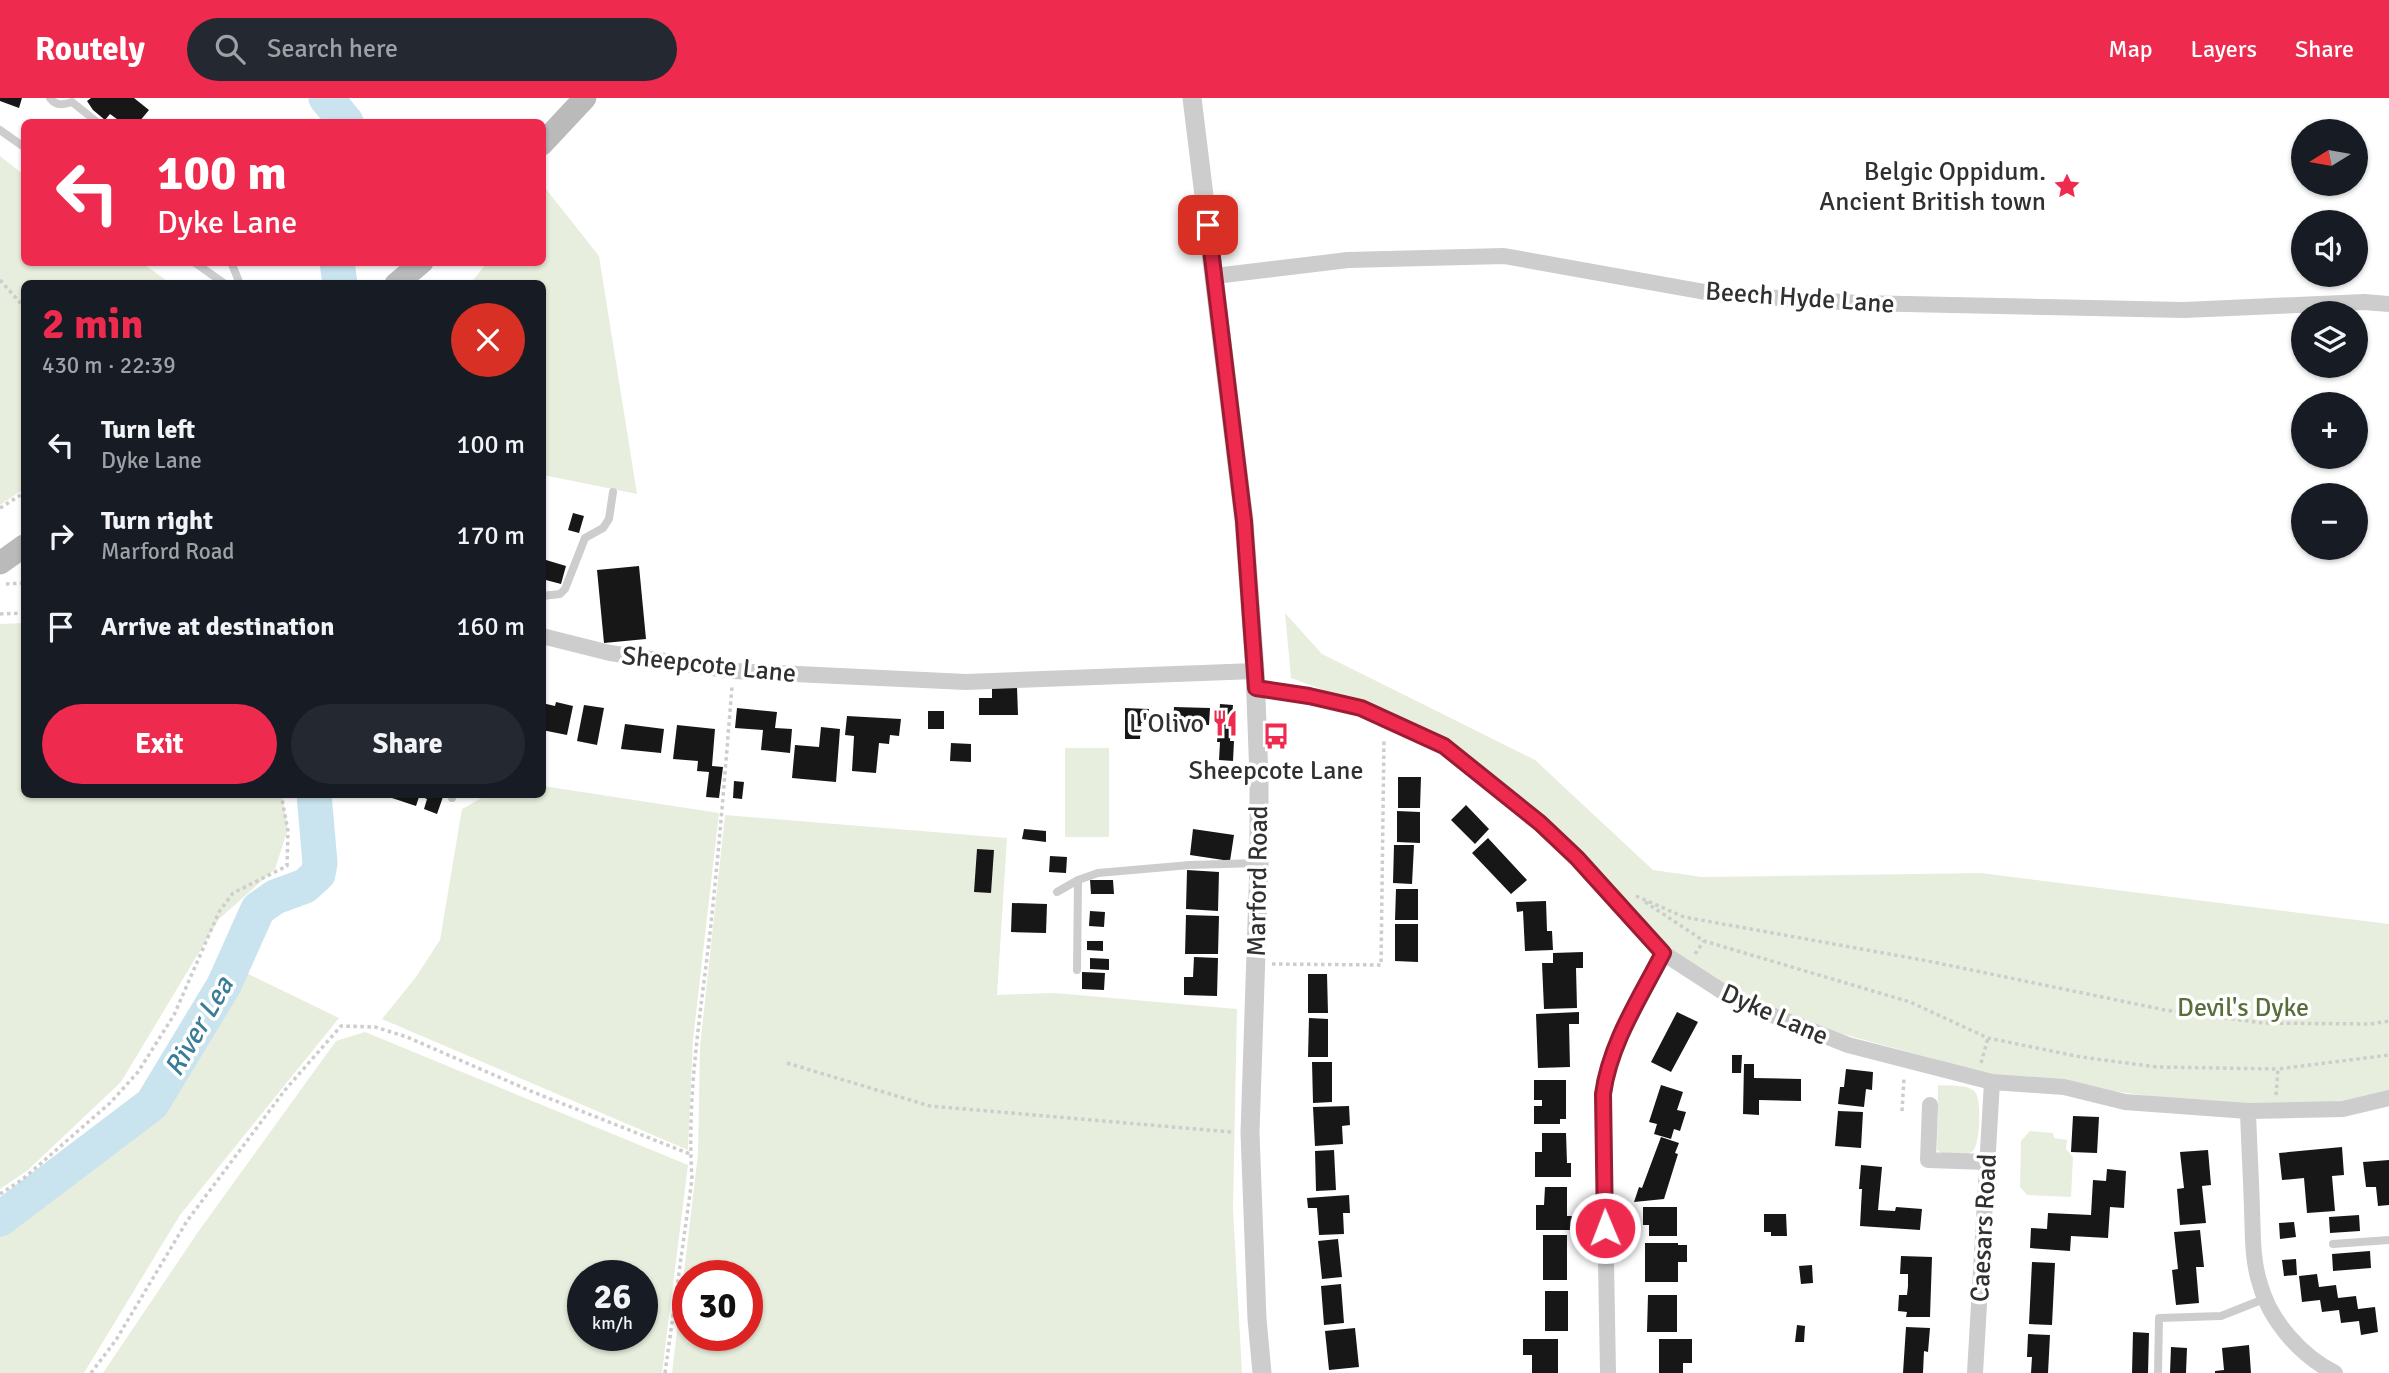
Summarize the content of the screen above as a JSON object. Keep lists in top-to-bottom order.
{
  "streets": {
    "street": [
      "Beech Hyde Lane",
      "Sheepcote Lane",
      "Marford Road",
      "Dyke Lane",
      "Caesars Road"
    ]
  },
  "crossings": [
    ["Beech Hyde Lane", "Marford Road"],
    ["Sheepcote Lane", "Marford Road"],
    ["Sheepcote Lane", "Dyke Lane"],
    ["Marford Road", "Dyke Lane"],
    ["Dyke Lane", "Caesars Road"]
  ],
  "water": ["River Lea"],
  "parks": ["Devil's Dyke"],
  "places": {
    "place": ["Belgic Oppidum. Ancient British town"],
    "restaurant": ["L'Olivo"],
    "bus stop": ["Sheepcote Lane"]
  },
  "north": "left",
  "page": {
    "header": "Routely",
    "search": "Search here",
    "nav": ["Map", "Layers", "Share"],
    "map_buttons": ["+", "−"],
    "turn": ["100 m", "Dyke Lane"],
    "heading": ["2 min", "430 m · 22:39"],
    "list": [
      {
        "name": "Turn left",
        "note": "Dyke Lane",
        "value": "100 m"
      },
      {
        "name": "Turn right",
        "note": "Marford Road",
        "value": "170 m"
      },
      {
        "name": "Arrive at destination",
        "value": "160 m"
      }
    ],
    "buttons": ["Exit", "Share"],
    "speed": "26 km/h",
    "limit": "30"
  }
}
